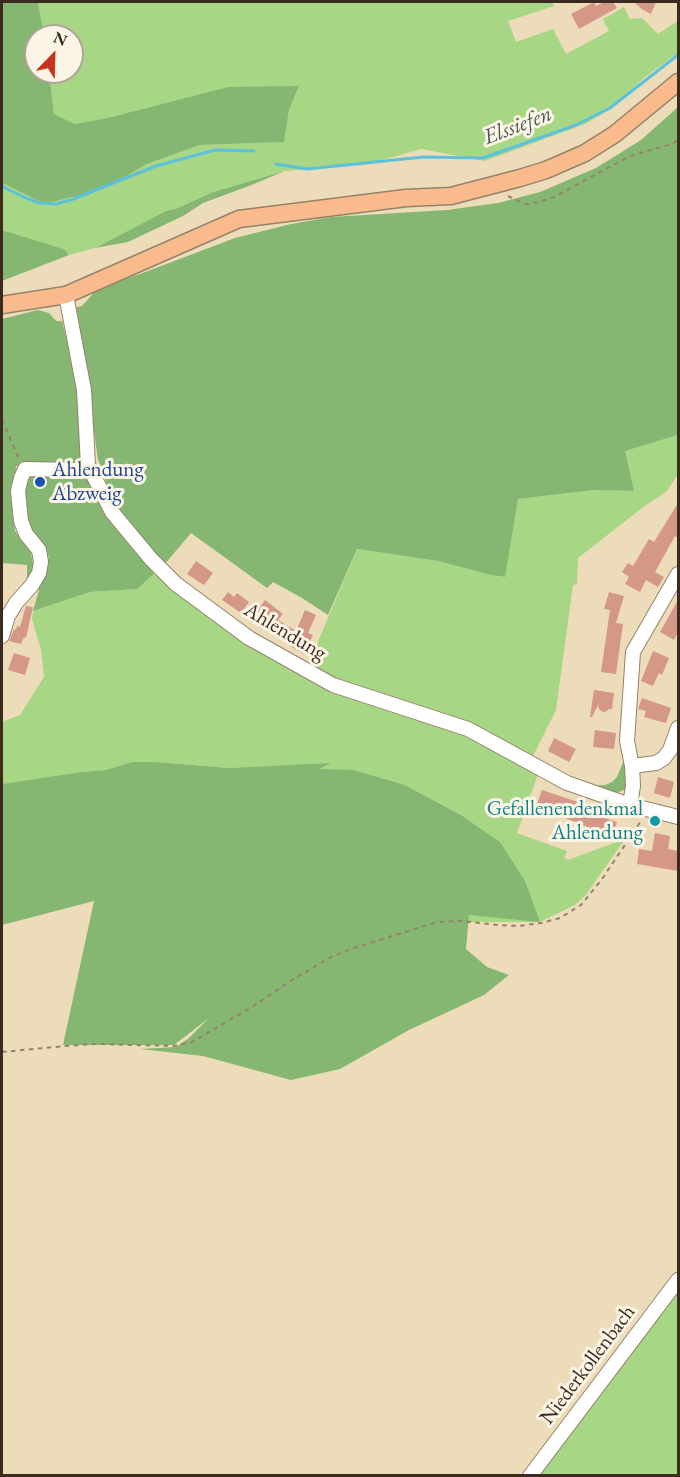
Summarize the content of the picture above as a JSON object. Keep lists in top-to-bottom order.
{
  "streets": {
    "street": ["Ahlendung", "Niederkollenbach"]
  },
  "water": ["Elssiefen"],
  "places": ["Ahlendung Abzweig", "Gefallenendenkmal Ahlendung"],
  "north": "top right"
}
